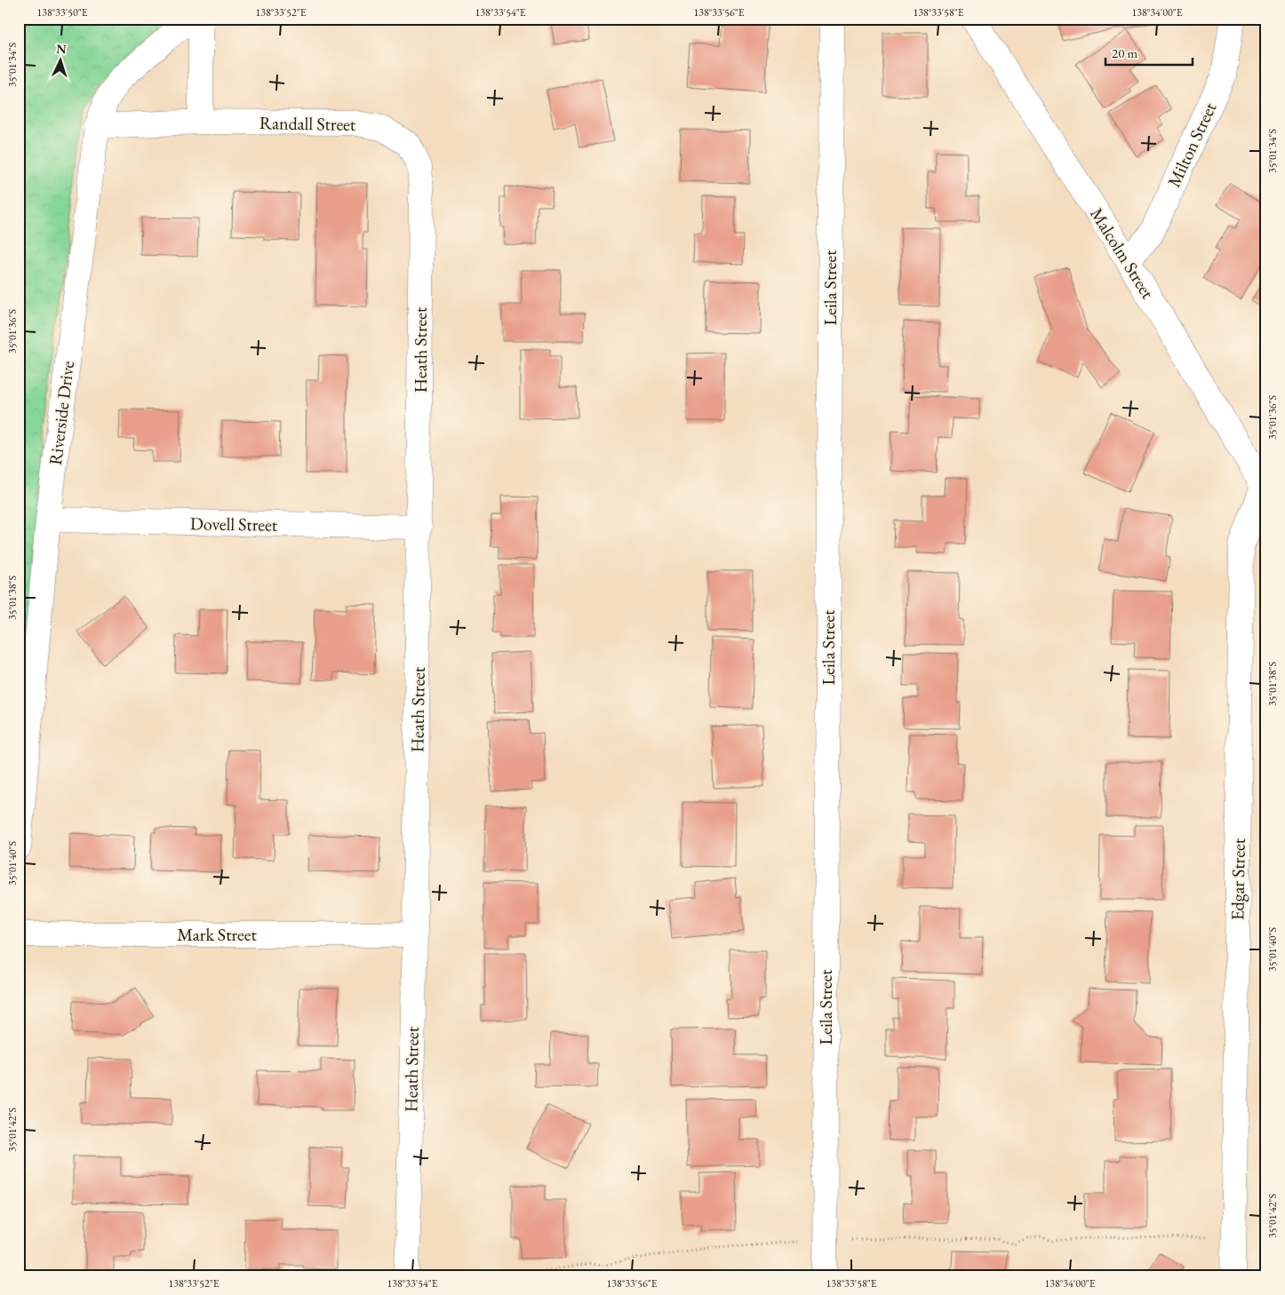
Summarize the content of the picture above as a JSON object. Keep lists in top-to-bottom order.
{
  "streets": {
    "street": [
      "Randall Street",
      "Milton Street",
      "Malcolm Street",
      "Leila Street",
      "Heath Street",
      "Riverside Drive",
      "Dovell Street",
      "Edgar Street",
      "Mark Street"
    ]
  },
  "crossings": [
    ["Randall Street", "Heath Street"],
    ["Randall Street", "Riverside Drive"],
    ["Milton Street", "Malcolm Street"],
    ["Malcolm Street", "Edgar Street"],
    ["Heath Street", "Dovell Street"],
    ["Heath Street", "Mark Street"],
    ["Riverside Drive", "Dovell Street"]
  ],
  "scale_bar": "20 m",
  "north": "top",
  "coordinates": [
    "138°33'50\"E",
    "138°33'52\"E",
    "138°33'54\"E",
    "138°33'56\"E",
    "138°33'58\"E",
    "138°34'00\"E",
    "35°01'34\"S",
    "35°01'36\"S",
    "35°01'38\"S",
    "35°01'40\"S",
    "35°01'42\"S"
  ]
}
